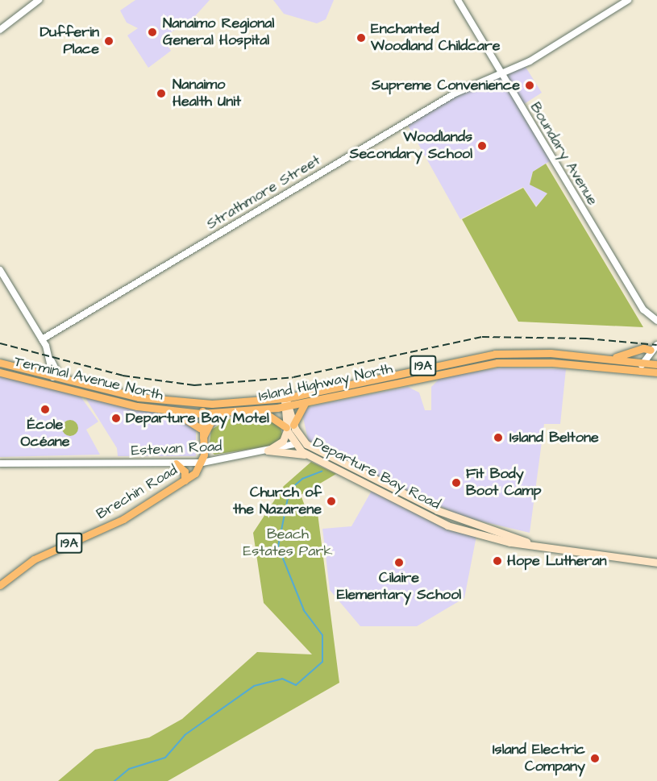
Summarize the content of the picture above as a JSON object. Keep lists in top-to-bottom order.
{
  "streets": {
    "main road": [
      "19A",
      "Terminal Avenue North",
      "Island Highway North",
      "Departure Bay Road",
      "Brechin Road"
    ],
    "street": ["Boundary Avenue", "Strathmore Street", "Estevan Road"]
  },
  "crossings": [
    ["Boundary Avenue", "Strathmore Street"],
    ["Terminal Avenue North", "Island Highway North"],
    ["Island Highway North", "Departure Bay Road"],
    ["Estevan Road", "Departure Bay Road"],
    ["Estevan Road", "Brechin Road"]
  ],
  "parks": ["Beach Estates Park"],
  "places": [
    "Nanaimo Regional General Hospital",
    "Enchanted Woodland Childcare",
    "Dufferin Place",
    "Supreme Convenience",
    "Nanaimo Health Unit",
    "Woodlands Secondary School",
    "École Océane",
    "Departure Bay Motel",
    "Island Beltone",
    "Fit Body Boot Camp",
    "Church of the Nazarene",
    "Hope Lutheran",
    "Cilaire Elementary School",
    "Island Electric Company"
  ]
}
